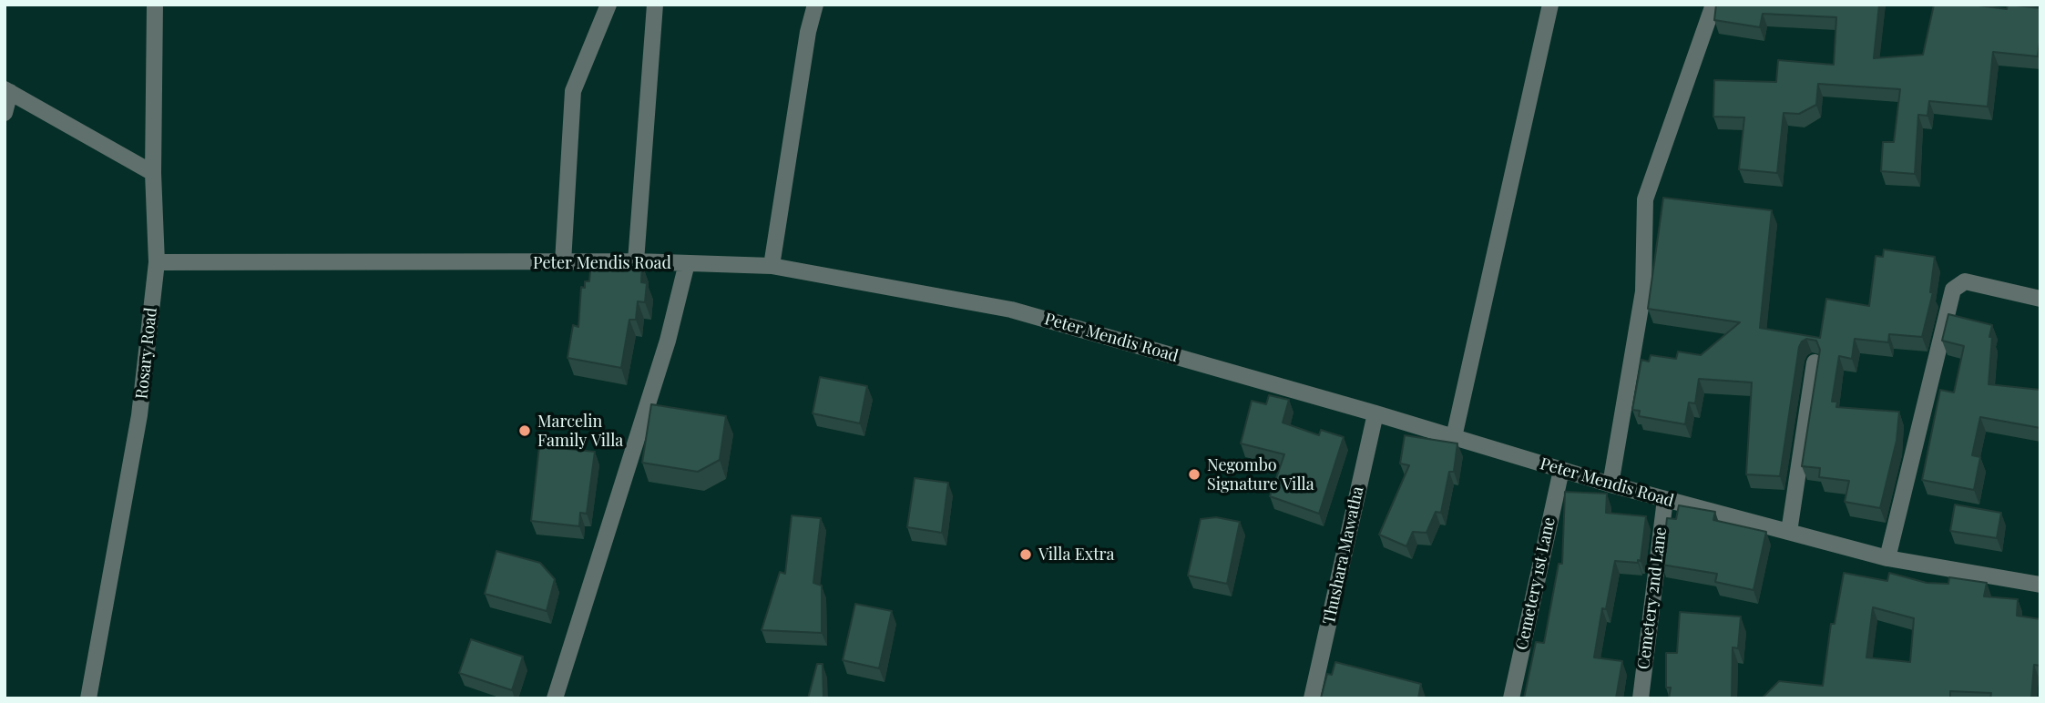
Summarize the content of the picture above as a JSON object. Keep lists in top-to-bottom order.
{
  "streets": {
    "street": [
      "Peter Mendis Road",
      "Rosary Road",
      "Thushara Mawatha",
      "Cemetery 1st Lane",
      "Cemetery 2nd Lane"
    ]
  },
  "crossings": [
    ["Peter Mendis Road", "Rosary Road"],
    ["Peter Mendis Road", "Thushara Mawatha"],
    ["Peter Mendis Road", "Cemetery 1st Lane"],
    ["Peter Mendis Road", "Cemetery 2nd Lane"]
  ],
  "places": ["Marcelin Family Villa", "Negombo Signature Villa", "Villa Extra"]
}
